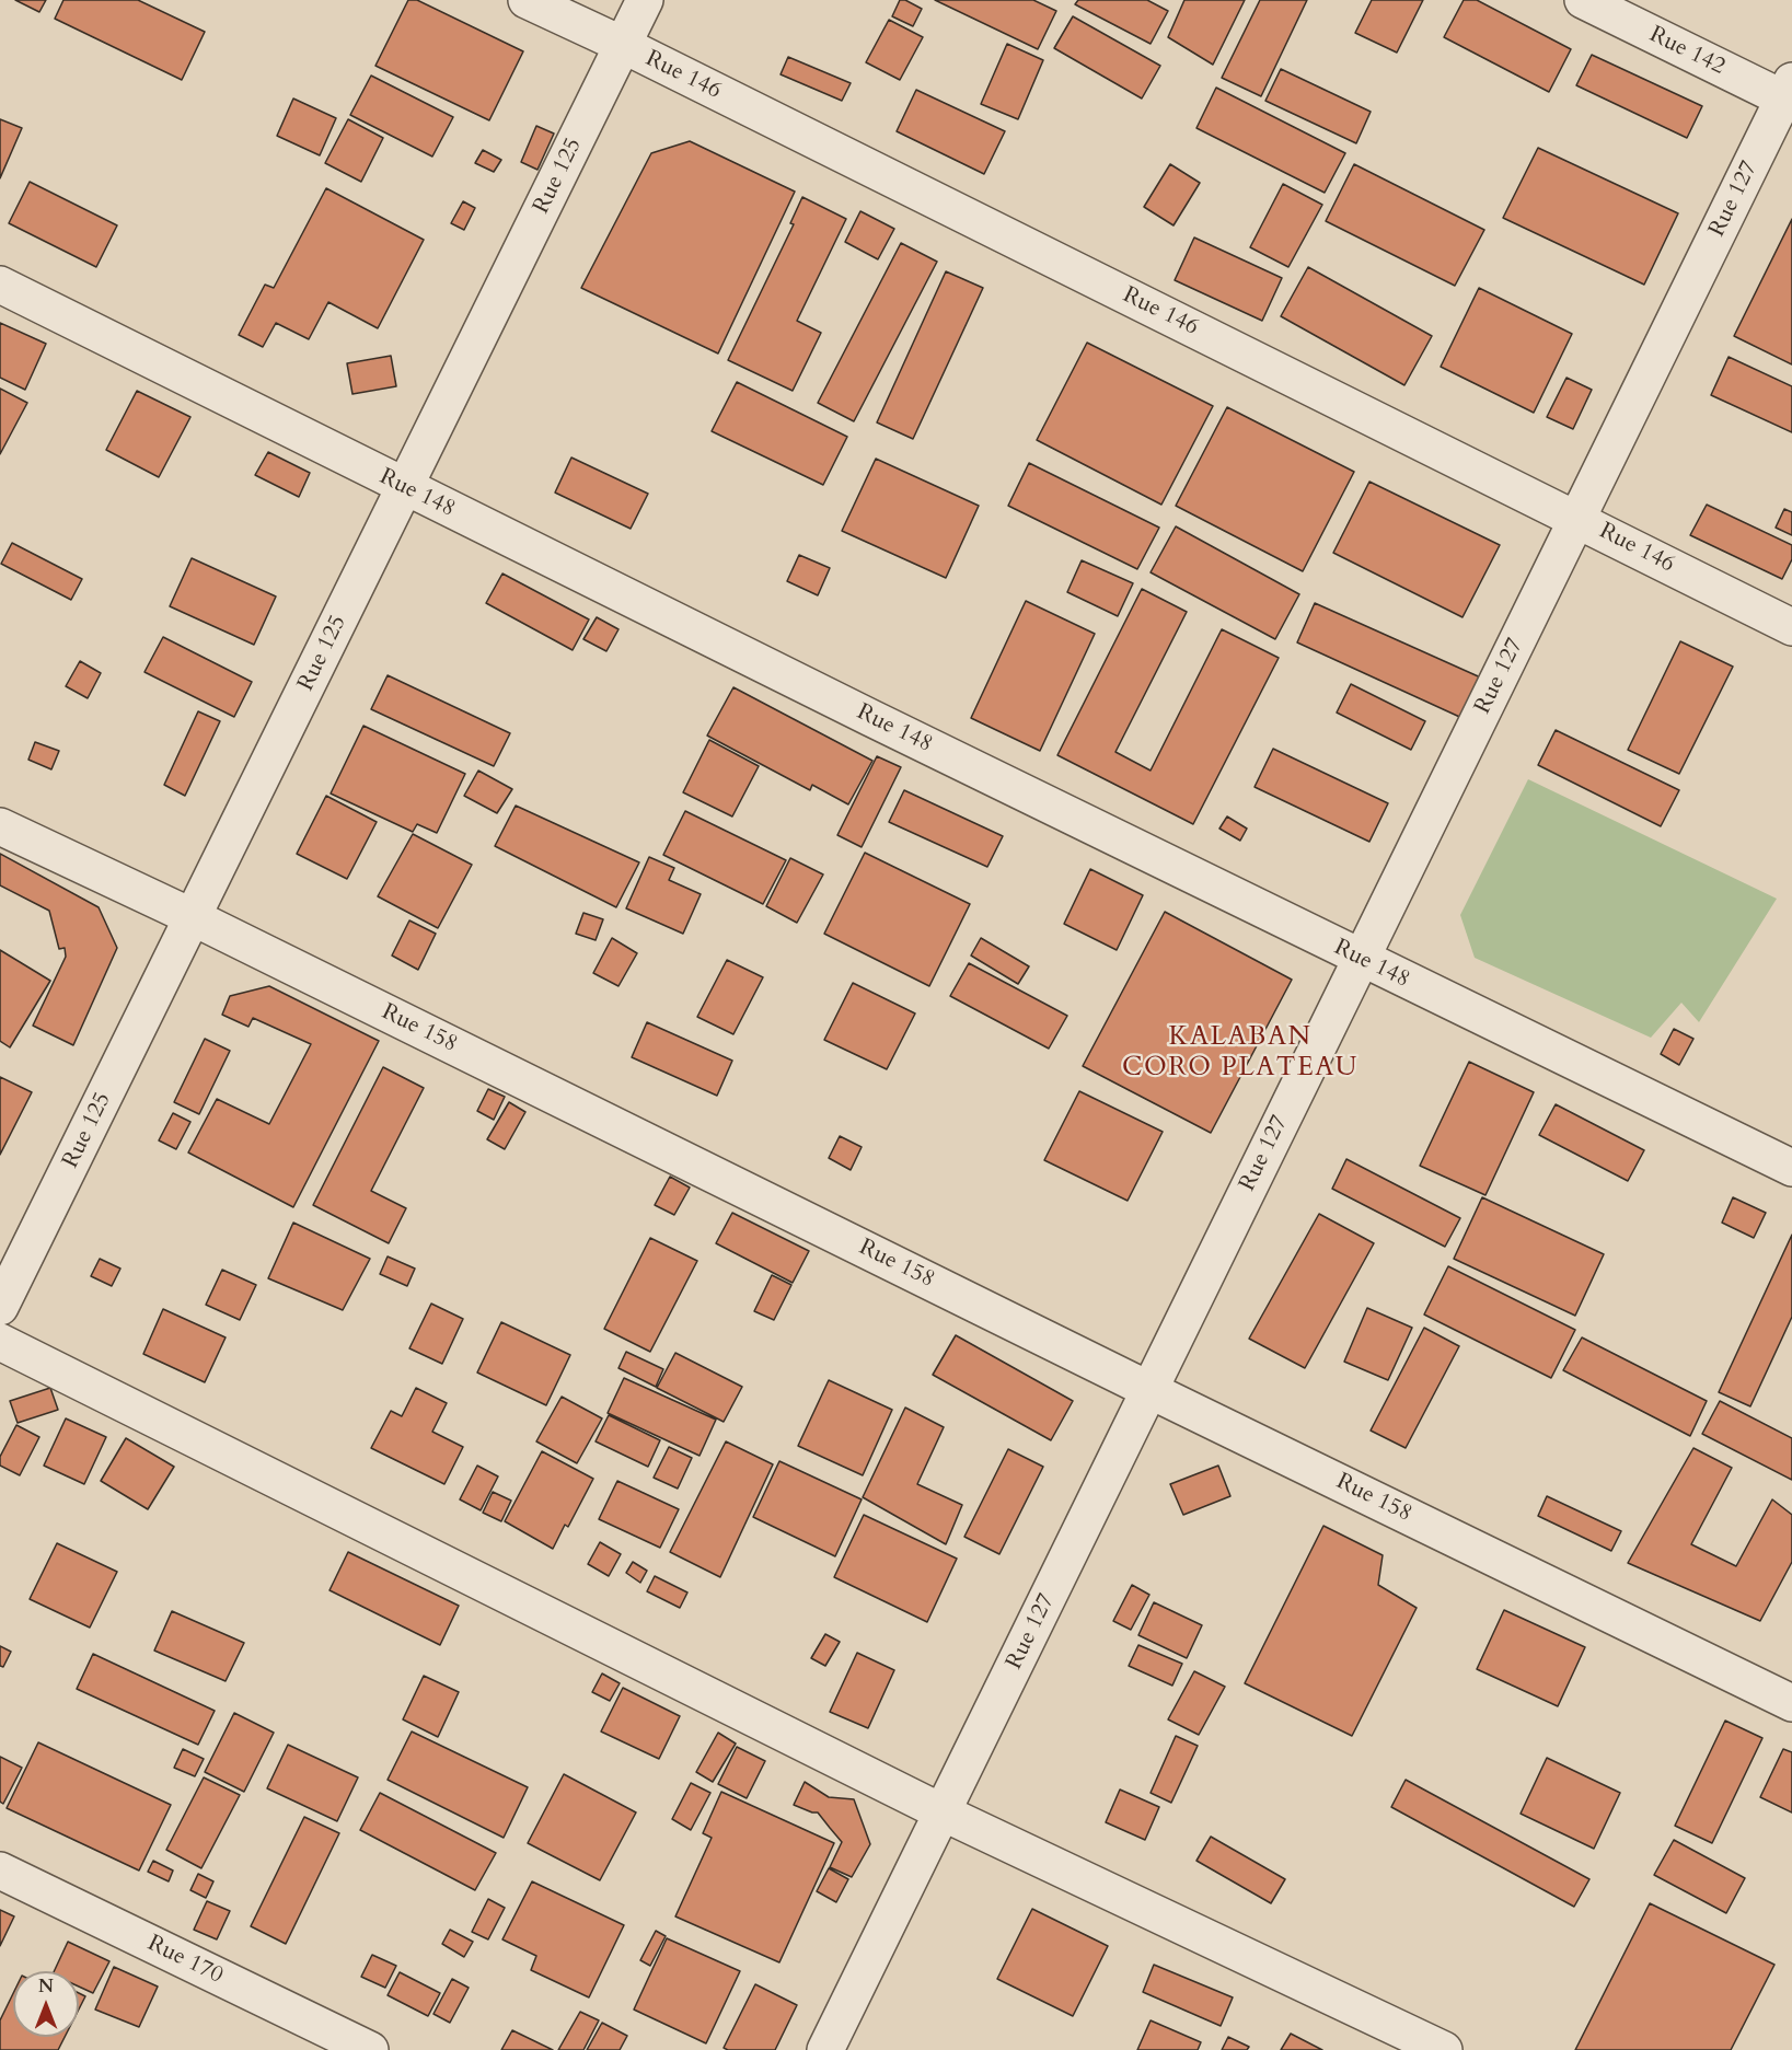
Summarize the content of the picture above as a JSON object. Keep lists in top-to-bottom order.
{
  "streets": {
    "street": [
      "Rue 142",
      "Rue 146",
      "Rue 125",
      "Rue 127",
      "Rue 148",
      "Rue 158",
      "Rue 170"
    ]
  },
  "crossings": [
    ["Rue 142", "Rue 127"],
    ["Rue 146", "Rue 125"],
    ["Rue 146", "Rue 127"],
    ["Rue 125", "Rue 148"],
    ["Rue 125", "Rue 158"],
    ["Rue 127", "Rue 148"],
    ["Rue 127", "Rue 158"]
  ],
  "districts": ["KALABAN CORO PLATEAU"],
  "north": "top"
}
